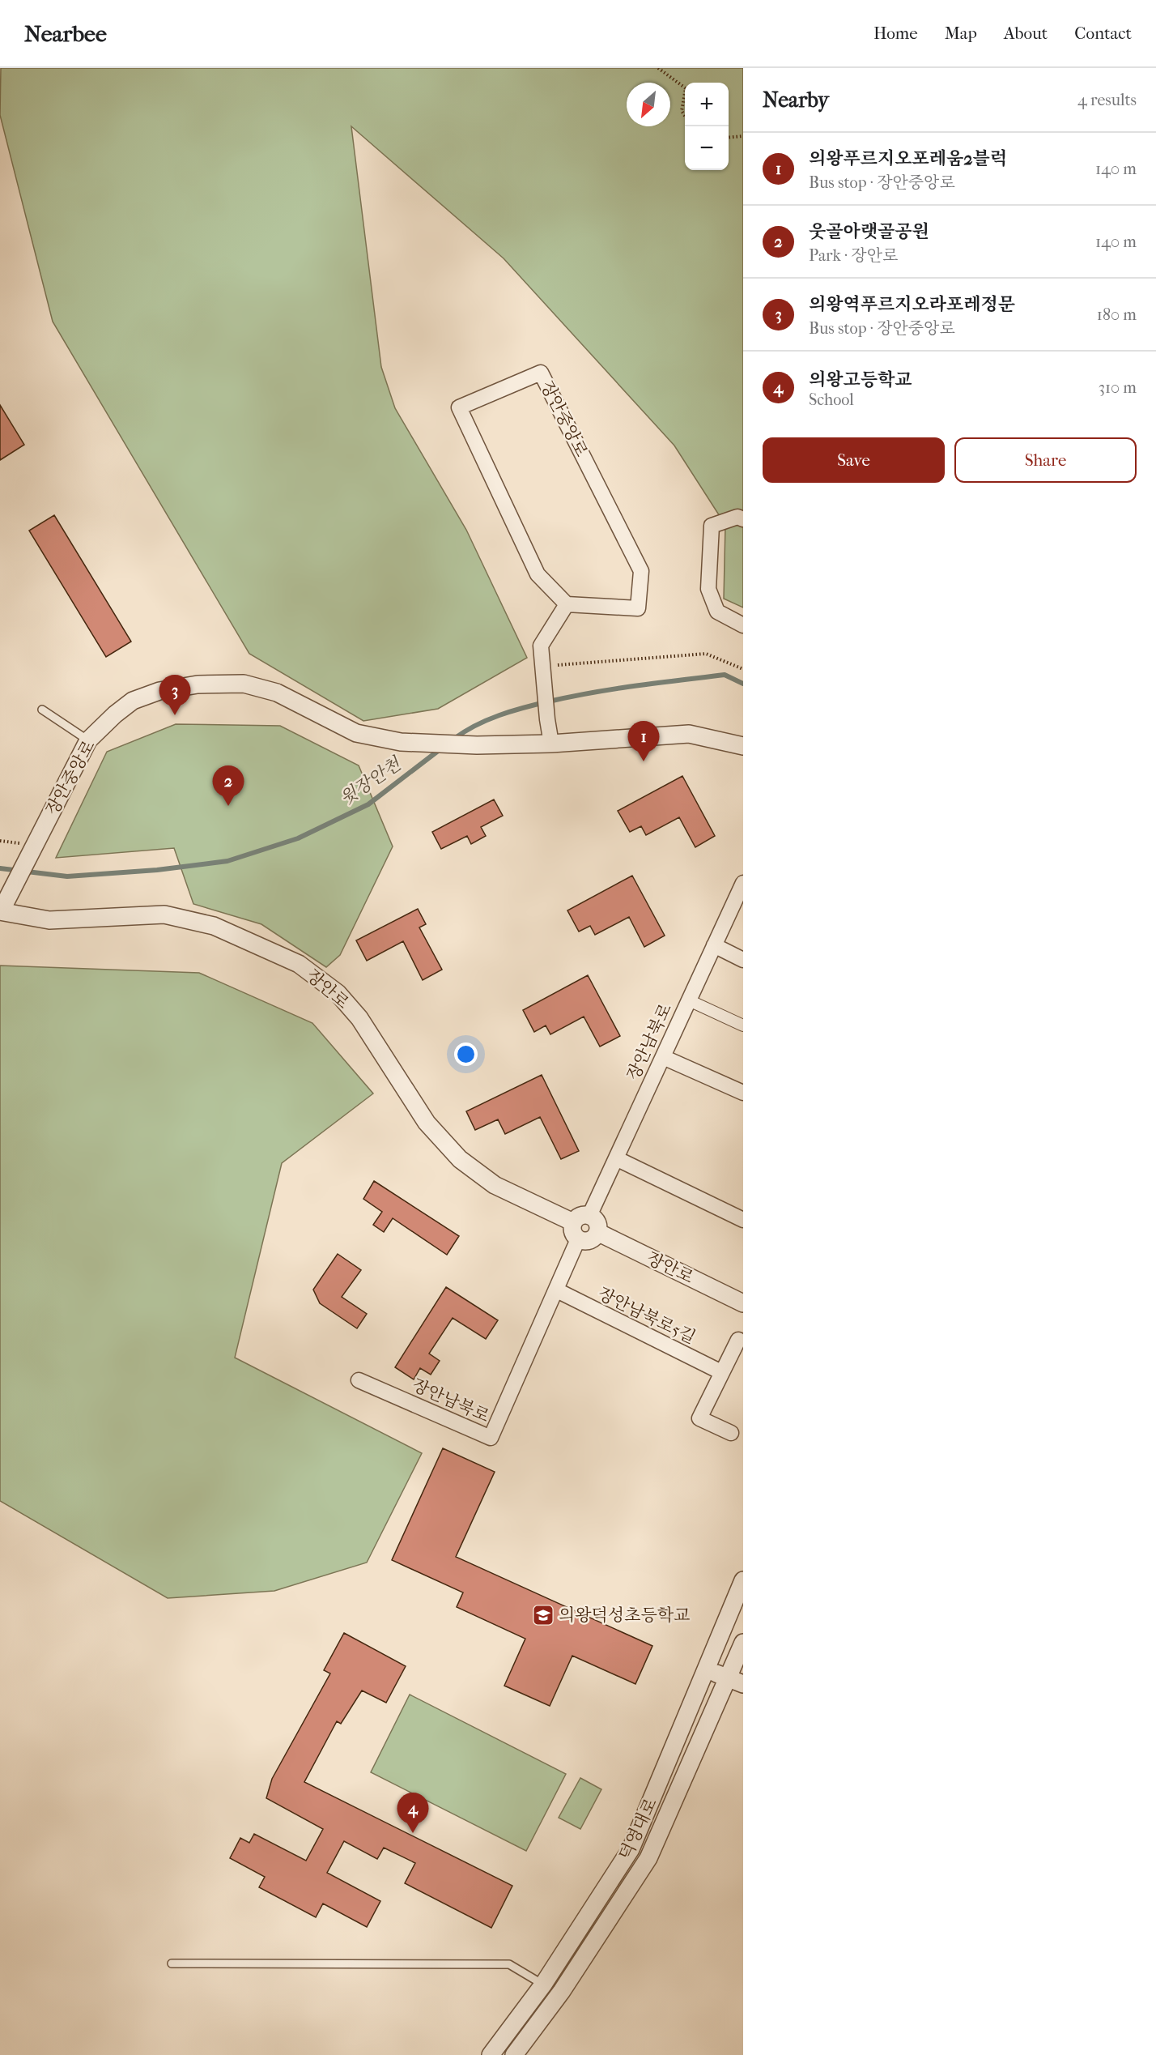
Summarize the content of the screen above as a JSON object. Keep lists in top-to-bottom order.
{
  "streets": {
    "street": [
      "장안중앙로",
      "장안로",
      "장안남북로",
      "장안남북로5길",
      "덕영대로"
    ]
  },
  "crossings": [
    ["장안중앙로", "장안로"],
    ["장안로", "장안남북로"],
    ["장안남북로", "장안남북로5길"]
  ],
  "water": ["윗장안천"],
  "places": {
    "school or university": ["의왕덕성초등학교"]
  },
  "north": "bottom left",
  "page": {
    "header": "Nearbee",
    "nav": [
      "Home",
      "Map",
      "About",
      "Contact"
    ],
    "heading": ["Nearby", "4 results"],
    "map_buttons": ["+", "−"],
    "list": [
      {
        "mark": "1",
        "name": "의왕푸르지오포레움2블럭",
        "note": "Bus stop · 장안중앙로",
        "value": "140 m"
      },
      {
        "mark": "2",
        "name": "웃골아랫골공원",
        "note": "Park · 장안로",
        "value": "140 m"
      },
      {
        "mark": "3",
        "name": "의왕역푸르지오라포레정문",
        "note": "Bus stop · 장안중앙로",
        "value": "180 m"
      },
      {
        "mark": "4",
        "name": "의왕고등학교",
        "note": "School",
        "value": "310 m"
      }
    ],
    "buttons": ["Save", "Share"],
    "pins": [
      "3",
      "1",
      "2",
      "4"
    ]
  }
}
